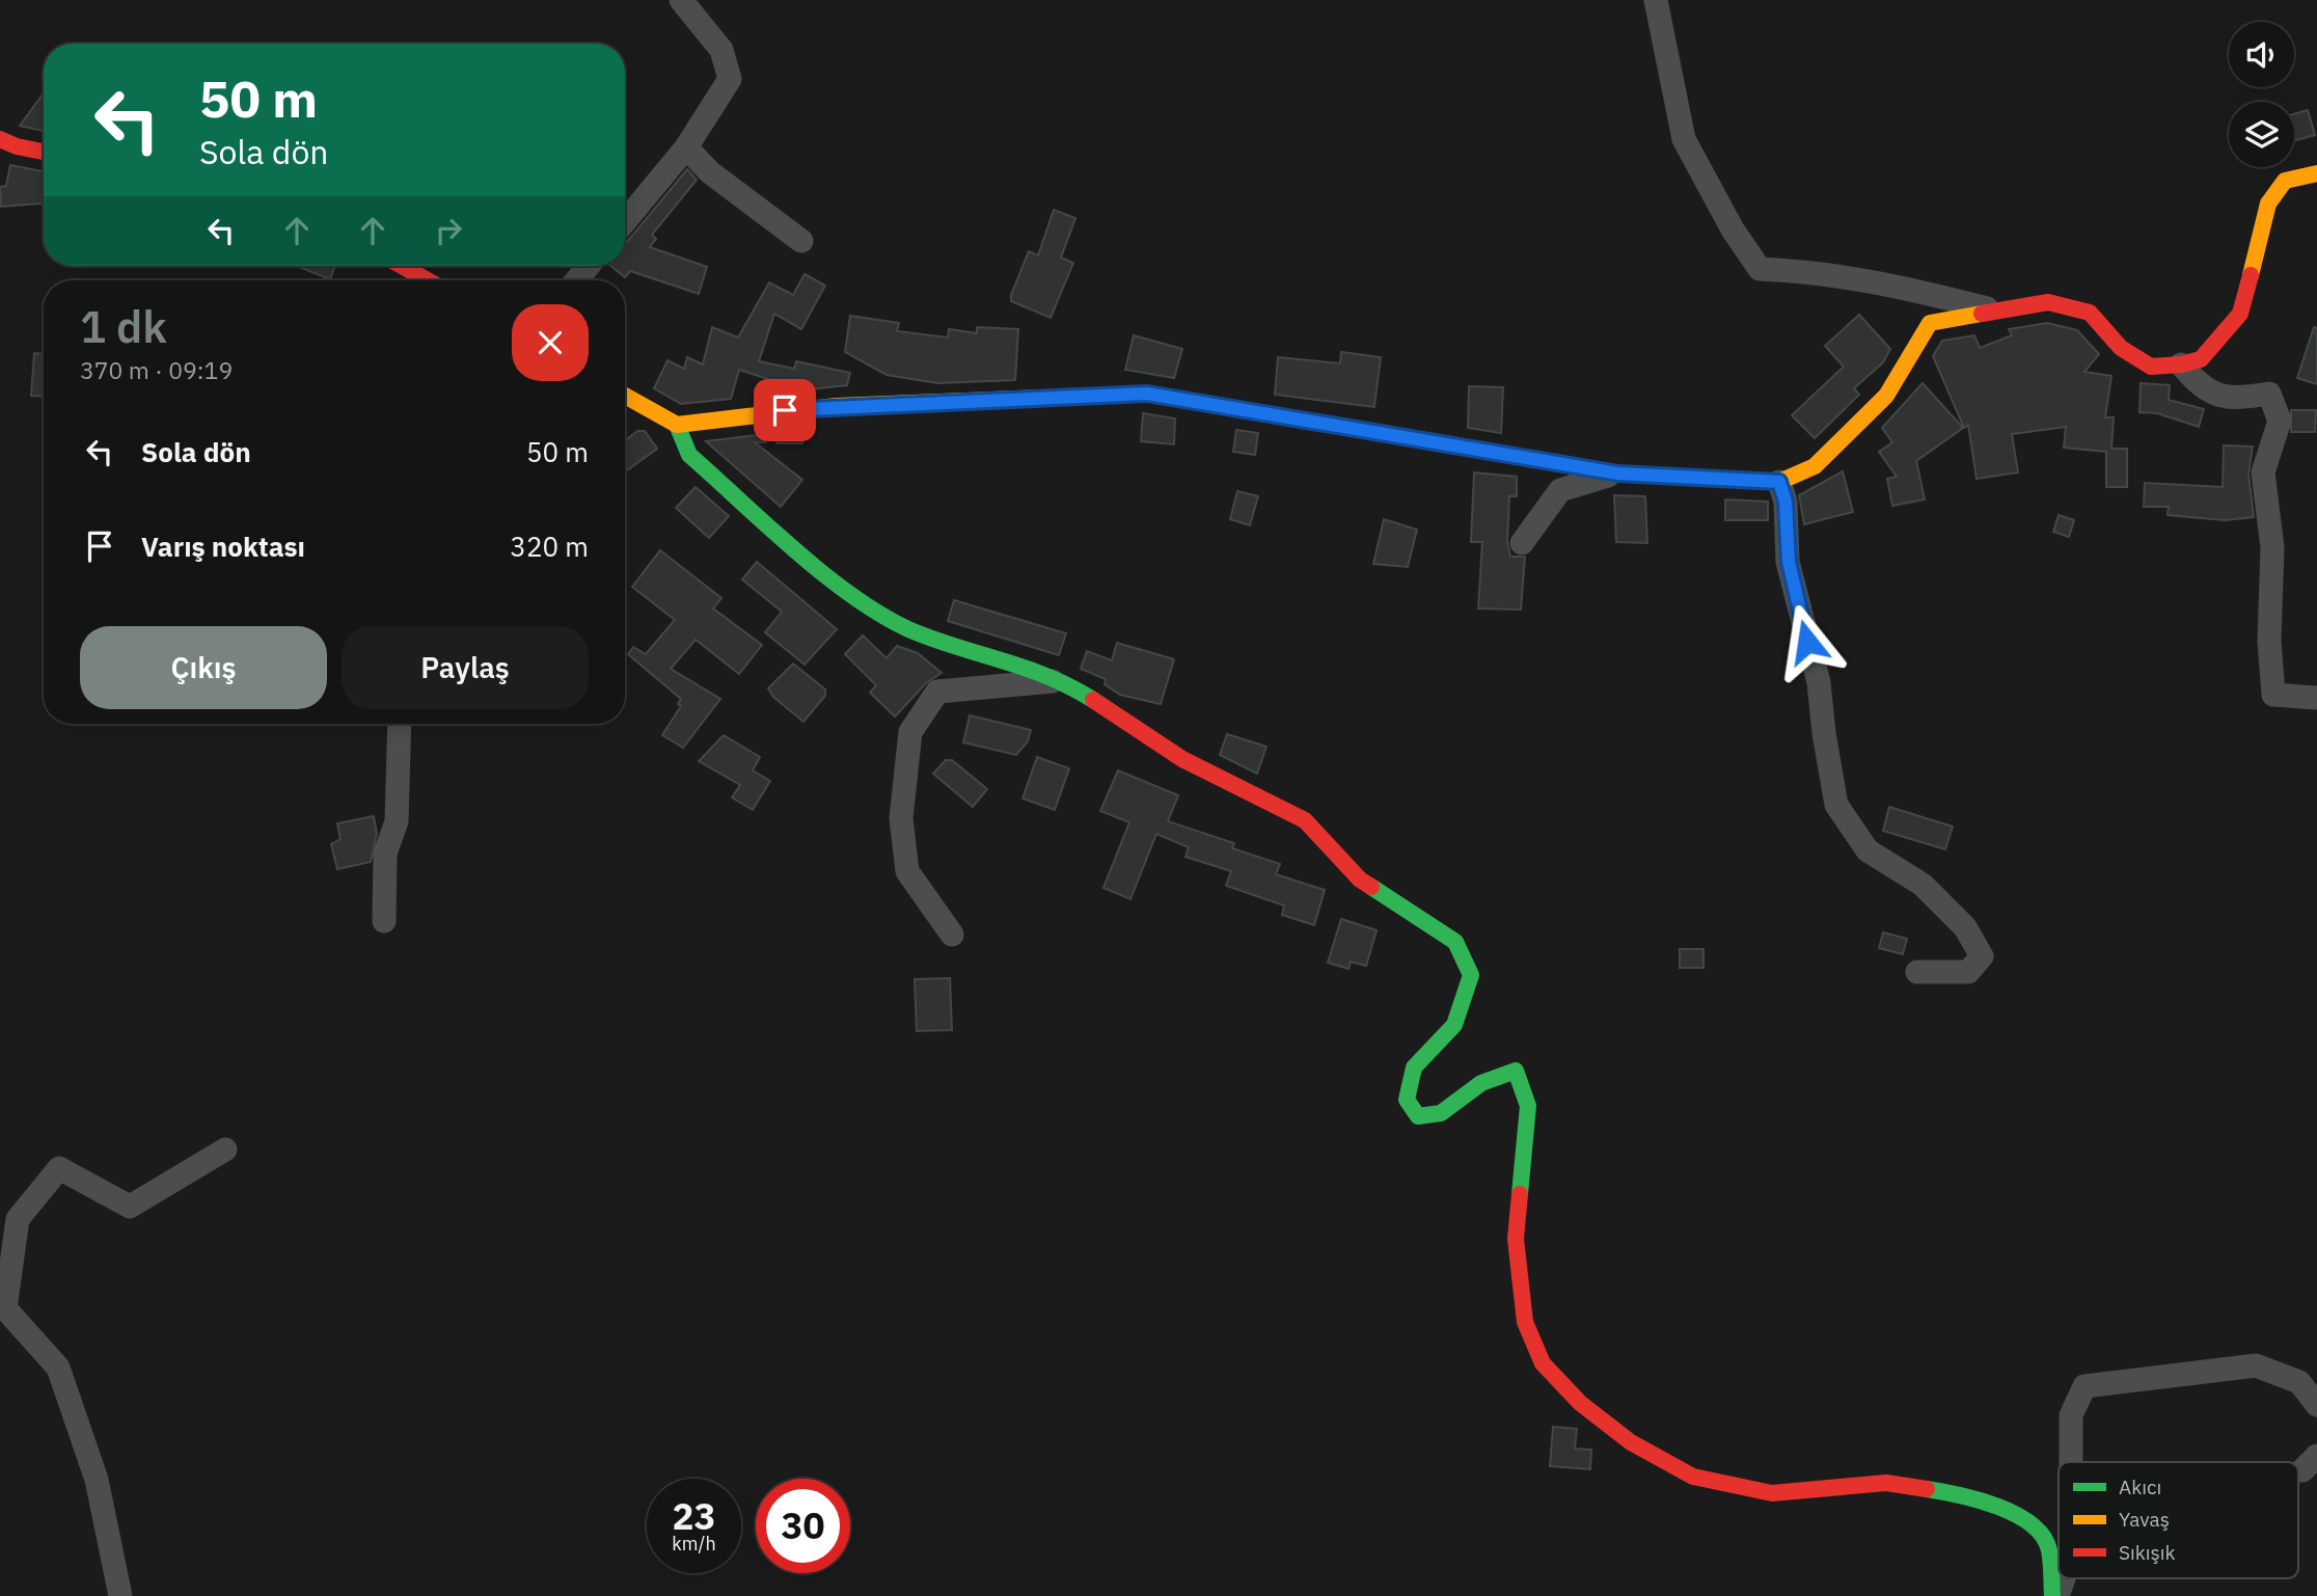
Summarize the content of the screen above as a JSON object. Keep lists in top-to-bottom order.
{
  "legend": ["Akıcı", "Yavaş", "Sıkışık"],
  "page": {
    "turn": ["50 m", "Sola dön"],
    "heading": ["1 dk", "370 m · 09:19"],
    "list": [
      {
        "name": "Sola dön",
        "value": "50 m"
      },
      {
        "name": "Varış noktası",
        "value": "320 m"
      }
    ],
    "buttons": ["Çıkış", "Paylaş"],
    "speed": "23 km/h",
    "limit": "30"
  }
}
